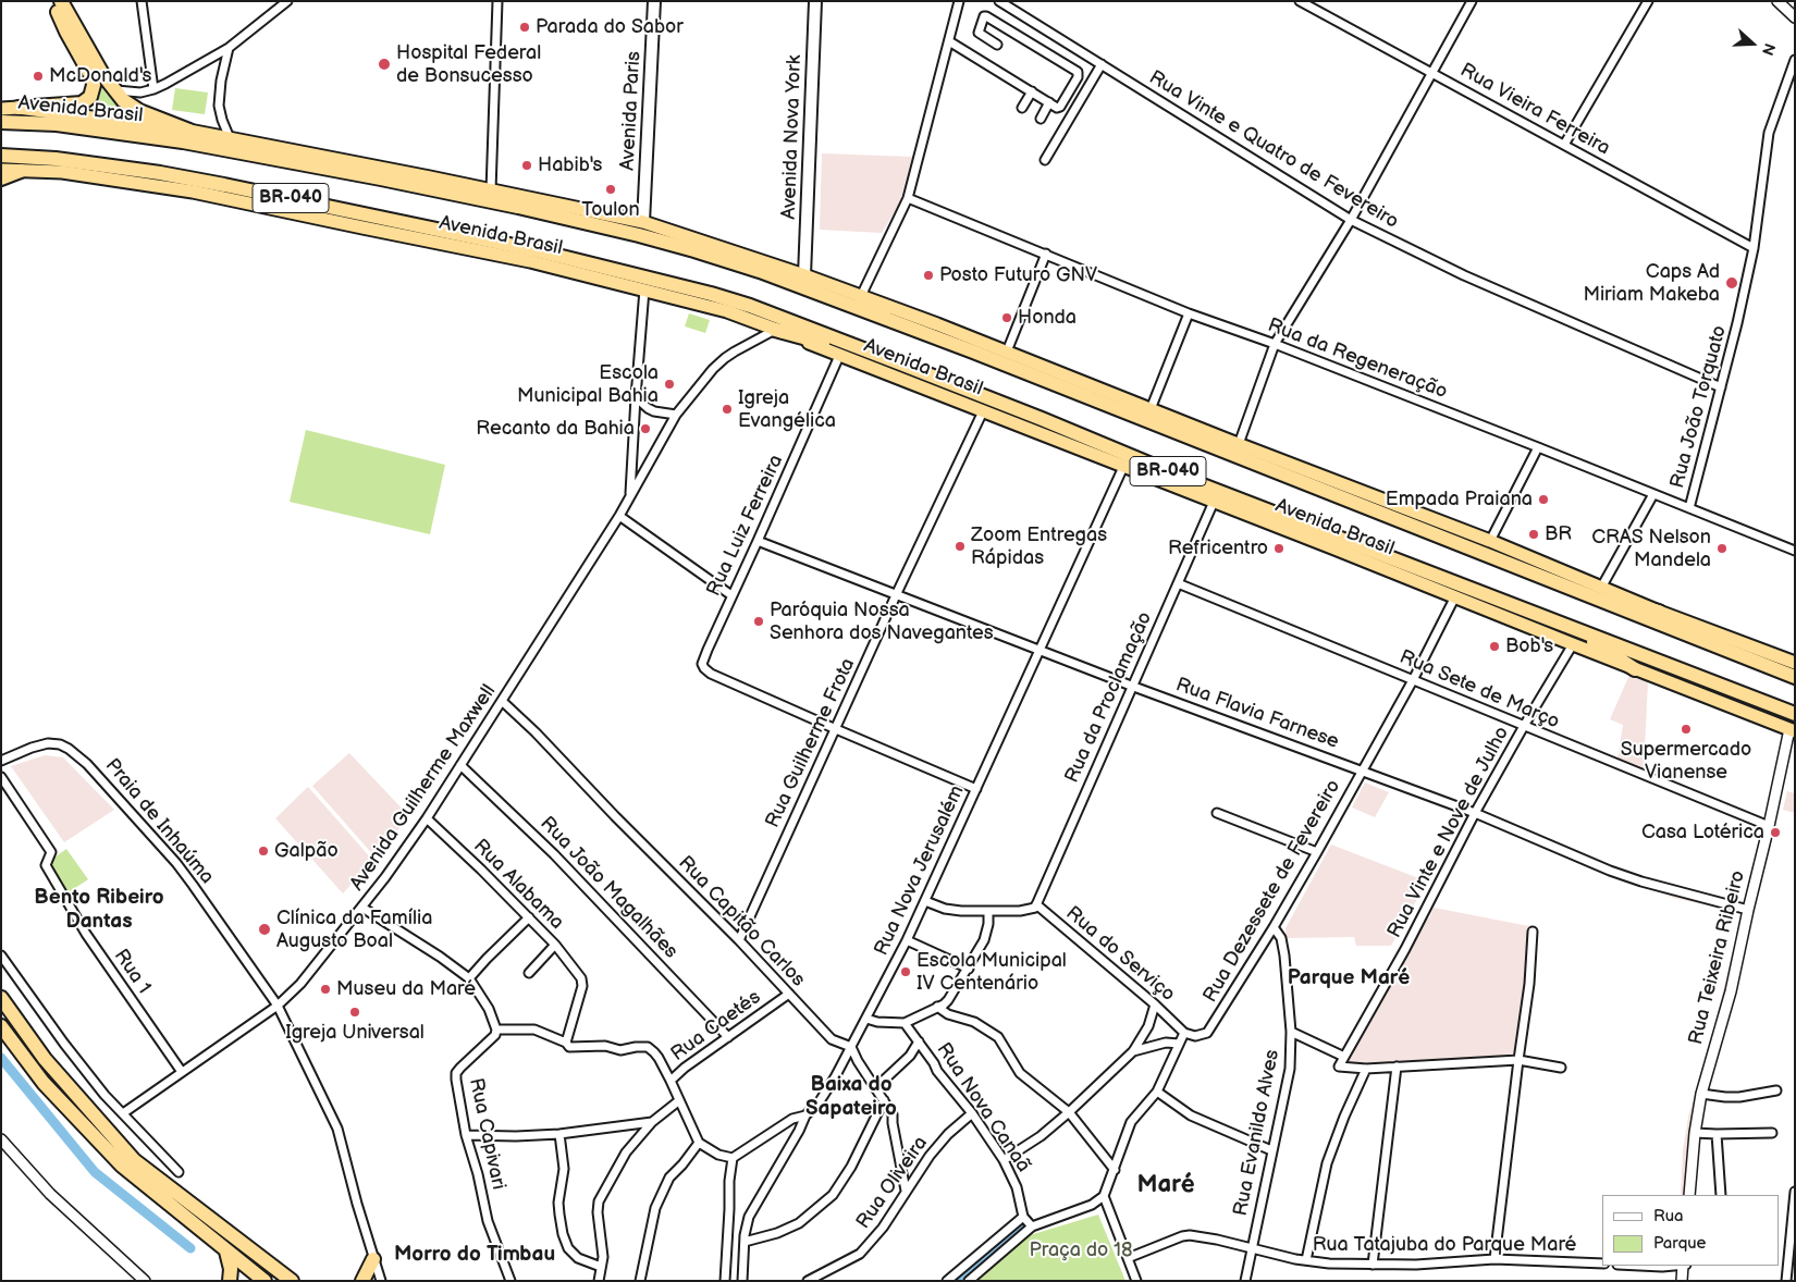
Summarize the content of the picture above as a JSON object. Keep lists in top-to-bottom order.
{
  "streets": {
    "highway": ["Avenida Brasil", "BR-040"],
    "main road": ["Avenida Paris", "Avenida Nova York"],
    "street": [
      "Rua Vieira Ferreira",
      "Rua Vinte e Quatro de Fevereiro",
      "Rua da Regeneração",
      "Rua João Torquato",
      "Rua Luiz Ferreira",
      "Rua Sete de Março",
      "Rua da Proclamação",
      "Rua Flavia Farnese",
      "Rua Guilherme Frota",
      "Avenida Guilherme Maxwell",
      "Praia de Inhaúma",
      "Rua Vinte e Nove de Julho",
      "Rua Nova Jerusalém",
      "Rua Alabama",
      "Rua João Magalhães",
      "Rua Dezessete de Fevereiro",
      "Rua Capitão Carlos",
      "Rua do Serviço",
      "Rua Teixeira Ribeiro",
      "Rua 1",
      "Rua Caetés",
      "Rua Nova Canaã",
      "Rua Evanildo Alves",
      "Rua Capivari",
      "Rua Oliveira",
      "Rua Tatajuba do Parque Maré"
    ]
  },
  "crossings": [
    ["Avenida Brasil", "Avenida Paris"],
    ["Avenida Brasil", "Avenida Nova York"],
    ["Avenida Brasil", "Rua Luiz Ferreira"],
    ["Avenida Brasil", "Rua da Proclamação"],
    ["Avenida Brasil", "Rua Guilherme Frota"],
    ["Avenida Brasil", "Avenida Guilherme Maxwell"],
    ["Avenida Brasil", "Rua Vinte e Nove de Julho"],
    ["Avenida Brasil", "Rua Nova Jerusalém"],
    ["Avenida Brasil", "Rua Dezessete de Fevereiro"],
    ["Avenida Brasil", "Rua Teixeira Ribeiro"],
    ["Rua Vieira Ferreira", "Rua João Torquato"],
    ["Rua Vinte e Quatro de Fevereiro", "Rua João Torquato"],
    ["Rua da Regeneração", "Rua João Torquato"],
    ["Rua Luiz Ferreira", "Rua Flavia Farnese"],
    ["Rua Luiz Ferreira", "Rua Guilherme Frota"],
    ["Rua Sete de Março", "Rua da Proclamação"],
    ["Rua Sete de Março", "Rua Vinte e Nove de Julho"],
    ["Rua Sete de Março", "Rua Dezessete de Fevereiro"],
    ["Rua Sete de Março", "Rua Teixeira Ribeiro"],
    ["Rua da Proclamação", "Rua Flavia Farnese"],
    ["Rua da Proclamação", "Rua do Serviço"],
    ["Rua Flavia Farnese", "Rua Guilherme Frota"],
    ["Rua Flavia Farnese", "Rua Vinte e Nove de Julho"],
    ["Rua Flavia Farnese", "Rua Nova Jerusalém"],
    ["Rua Flavia Farnese", "Rua Dezessete de Fevereiro"],
    ["Rua Flavia Farnese", "Rua Teixeira Ribeiro"],
    ["Rua Guilherme Frota", "Rua Capitão Carlos"],
    ["Avenida Guilherme Maxwell", "Praia de Inhaúma"],
    ["Avenida Guilherme Maxwell", "Rua Alabama"],
    ["Avenida Guilherme Maxwell", "Rua João Magalhães"],
    ["Avenida Guilherme Maxwell", "Rua Capitão Carlos"],
    ["Avenida Guilherme Maxwell", "Rua 1"],
    ["Rua Nova Jerusalém", "Rua Capitão Carlos"],
    ["Rua João Magalhães", "Rua Caetés"],
    ["Rua Dezessete de Fevereiro", "Rua do Serviço"],
    ["Rua Dezessete de Fevereiro", "Rua Evanildo Alves"],
    ["Rua Capitão Carlos", "Rua Caetés"],
    ["Rua Nova Canaã", "Rua Oliveira"],
    ["Rua Evanildo Alves", "Rua Tatajuba do Parque Maré"]
  ],
  "districts": [
    "Bento Ribeiro Dantas",
    "Parque Maré",
    "Baixa do Sapateiro",
    "Maré",
    "Morro do Timbau"
  ],
  "parks": ["Praça do 18"],
  "places": [
    "Parada do Sabor",
    "Hospital Federal de Bonsucesso",
    "McDonald's",
    "Habib's",
    "Toulon",
    "Posto Futuro GNV",
    "Caps Ad Miriam Makeba",
    "Honda",
    "Escola Municipal Bahia",
    "Igreja Evangélica",
    "Recanto da Bahia",
    "Empada Praiana",
    "BR",
    "Zoom Entregas Rápidas",
    "Refricentro",
    "CRAS Nelson Mandela",
    "Paróquia Nossa Senhora dos Navegantes",
    "Bob's",
    "Supermercado Vianense",
    "Casa Lotérica",
    "Galpão",
    "Clínica da Família Augusto Boal",
    "Escola Municipal IV Centenário",
    "Museu da Maré",
    "Igreja Universal"
  ],
  "legend": ["Rua", "Parque"],
  "north": "right"
}
